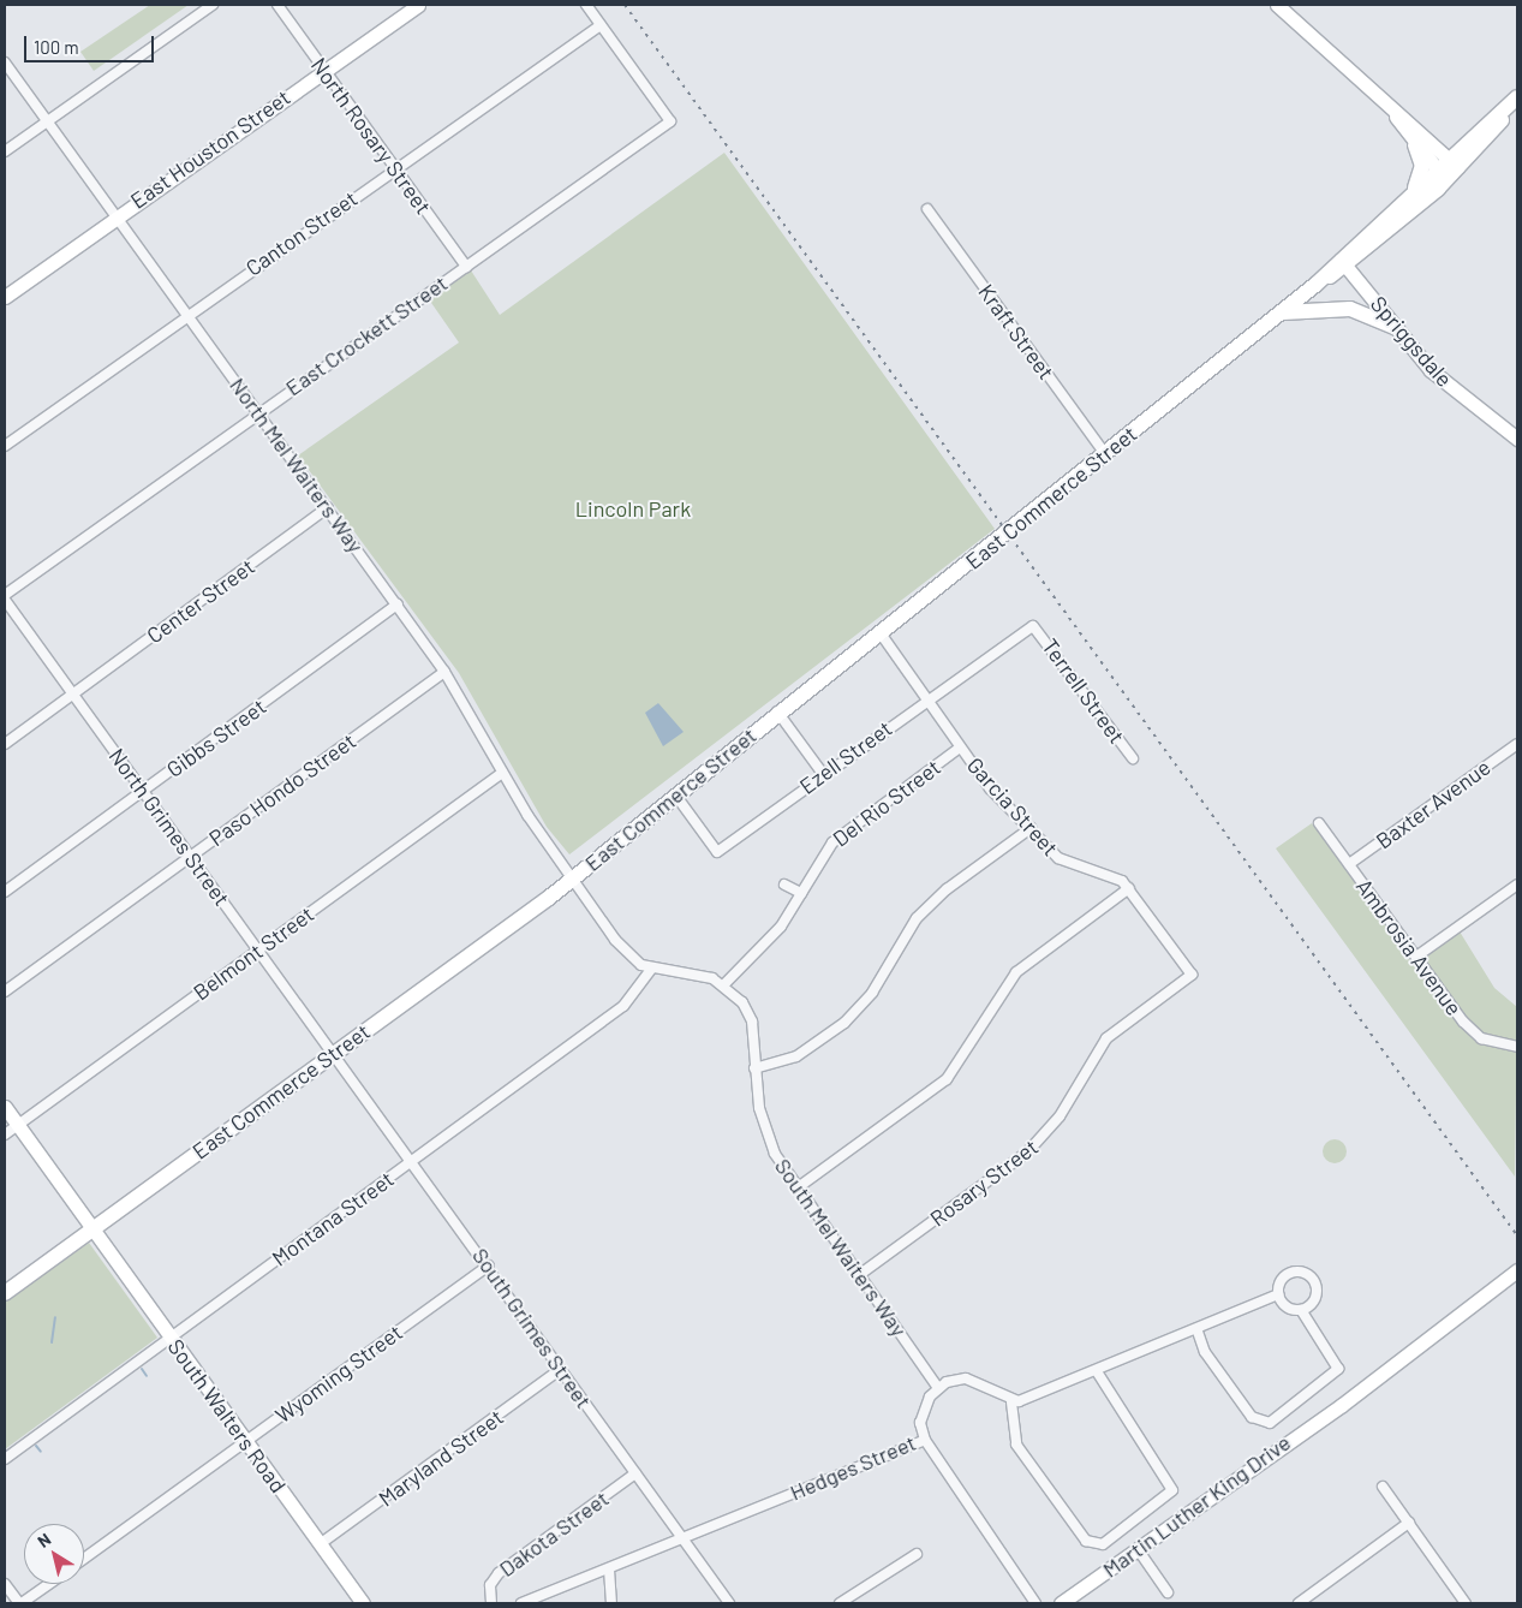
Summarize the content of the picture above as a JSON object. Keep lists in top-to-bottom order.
{
  "streets": {
    "main road": [
      "East Houston Street",
      "Spriggsdale",
      "East Commerce Street",
      "South Walters Road",
      "Martin Luther King Drive"
    ],
    "street": [
      "North Rosary Street",
      "Canton Street",
      "Kraft Street",
      "East Crockett Street",
      "North Mel Waiters Way",
      "Center Street",
      "Terrell Street",
      "Gibbs Street",
      "Ezell Street",
      "Paso Hondo Street",
      "Del Rio Street",
      "Baxter Avenue",
      "Garcia Street",
      "North Grimes Street",
      "Ambrosia Avenue",
      "Belmont Street",
      "Rosary Street",
      "Montana Street",
      "South Mel Waiters Way",
      "South Grimes Street",
      "Wyoming Street",
      "Maryland Street",
      "Hedges Street",
      "Dakota Street"
    ]
  },
  "crossings": [
    ["North Rosary Street", "East Houston Street"],
    ["North Rosary Street", "Canton Street"],
    ["North Rosary Street", "East Crockett Street"],
    ["East Houston Street", "North Mel Waiters Way"],
    ["Canton Street", "East Crockett Street"],
    ["Canton Street", "North Mel Waiters Way"],
    ["Kraft Street", "East Commerce Street"],
    ["East Crockett Street", "North Mel Waiters Way"],
    ["Spriggsdale", "East Commerce Street"],
    ["North Mel Waiters Way", "East Commerce Street"],
    ["North Mel Waiters Way", "Center Street"],
    ["North Mel Waiters Way", "Gibbs Street"],
    ["North Mel Waiters Way", "Paso Hondo Street"],
    ["North Mel Waiters Way", "Belmont Street"],
    ["North Mel Waiters Way", "South Mel Waiters Way"],
    ["East Commerce Street", "Ezell Street"],
    ["East Commerce Street", "Garcia Street"],
    ["East Commerce Street", "North Grimes Street"],
    ["East Commerce Street", "South Mel Waiters Way"],
    ["East Commerce Street", "South Grimes Street"],
    ["East Commerce Street", "South Walters Road"],
    ["Center Street", "North Grimes Street"],
    ["Terrell Street", "Ezell Street"],
    ["Gibbs Street", "North Grimes Street"],
    ["Ezell Street", "Garcia Street"],
    ["Paso Hondo Street", "North Grimes Street"],
    ["Del Rio Street", "Garcia Street"],
    ["Del Rio Street", "South Mel Waiters Way"],
    ["Baxter Avenue", "Ambrosia Avenue"],
    ["Garcia Street", "Rosary Street"],
    ["North Grimes Street", "Belmont Street"],
    ["North Grimes Street", "South Grimes Street"],
    ["Belmont Street", "South Walters Road"],
    ["Rosary Street", "South Mel Waiters Way"],
    ["Montana Street", "South Mel Waiters Way"],
    ["Montana Street", "South Grimes Street"],
    ["Montana Street", "South Walters Road"],
    ["South Mel Waiters Way", "Hedges Street"],
    ["South Grimes Street", "Wyoming Street"],
    ["South Grimes Street", "Maryland Street"],
    ["South Grimes Street", "Hedges Street"],
    ["South Grimes Street", "Dakota Street"],
    ["Wyoming Street", "South Walters Road"],
    ["South Walters Road", "Maryland Street"]
  ],
  "parks": ["Lincoln Park"],
  "scale_bar": "100 m",
  "north": "top left"
}
